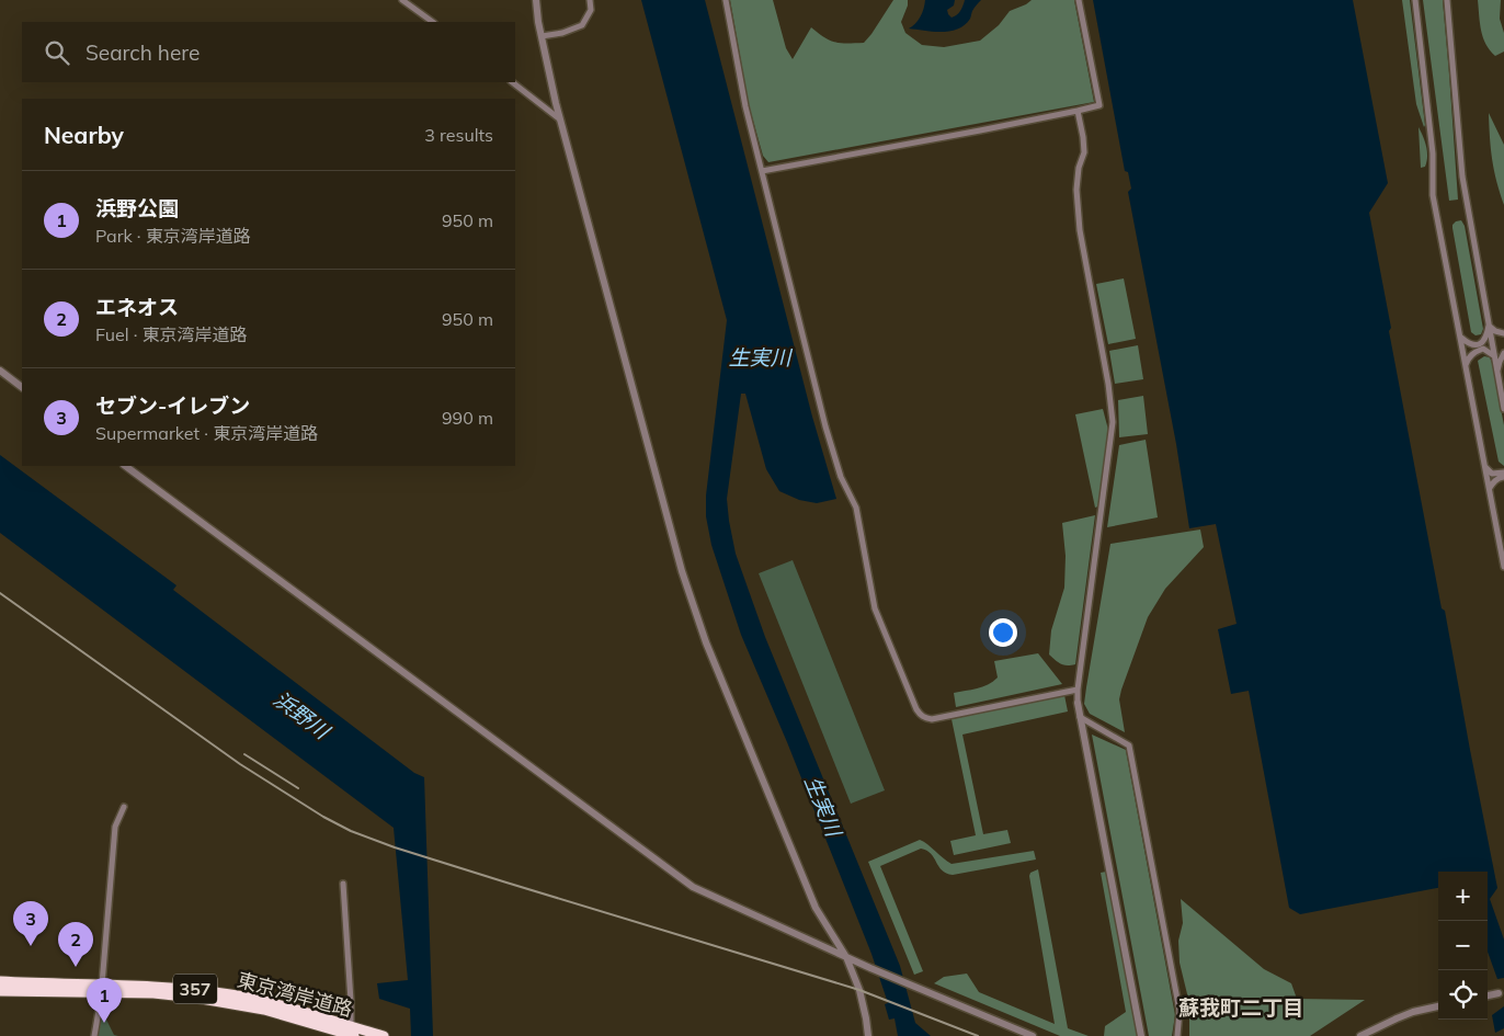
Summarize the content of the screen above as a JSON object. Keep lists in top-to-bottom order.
{
  "streets": {
    "highway": ["357", "東京湾岸道路"]
  },
  "districts": ["蘇我町二丁目"],
  "water": ["生実川", "浜野川"],
  "page": {
    "search": "Search here",
    "heading": ["Nearby", "3 results"],
    "list": [
      {
        "mark": "1",
        "name": "浜野公園",
        "note": "Park · 東京湾岸道路",
        "value": "950 m"
      },
      {
        "mark": "2",
        "name": "エネオス",
        "note": "Fuel · 東京湾岸道路",
        "value": "950 m"
      },
      {
        "mark": "3",
        "name": "セブン-イレブン",
        "note": "Supermarket · 東京湾岸道路",
        "value": "990 m"
      }
    ],
    "map_buttons": ["+", "−"],
    "pins": ["3", "2", "1"]
  }
}
